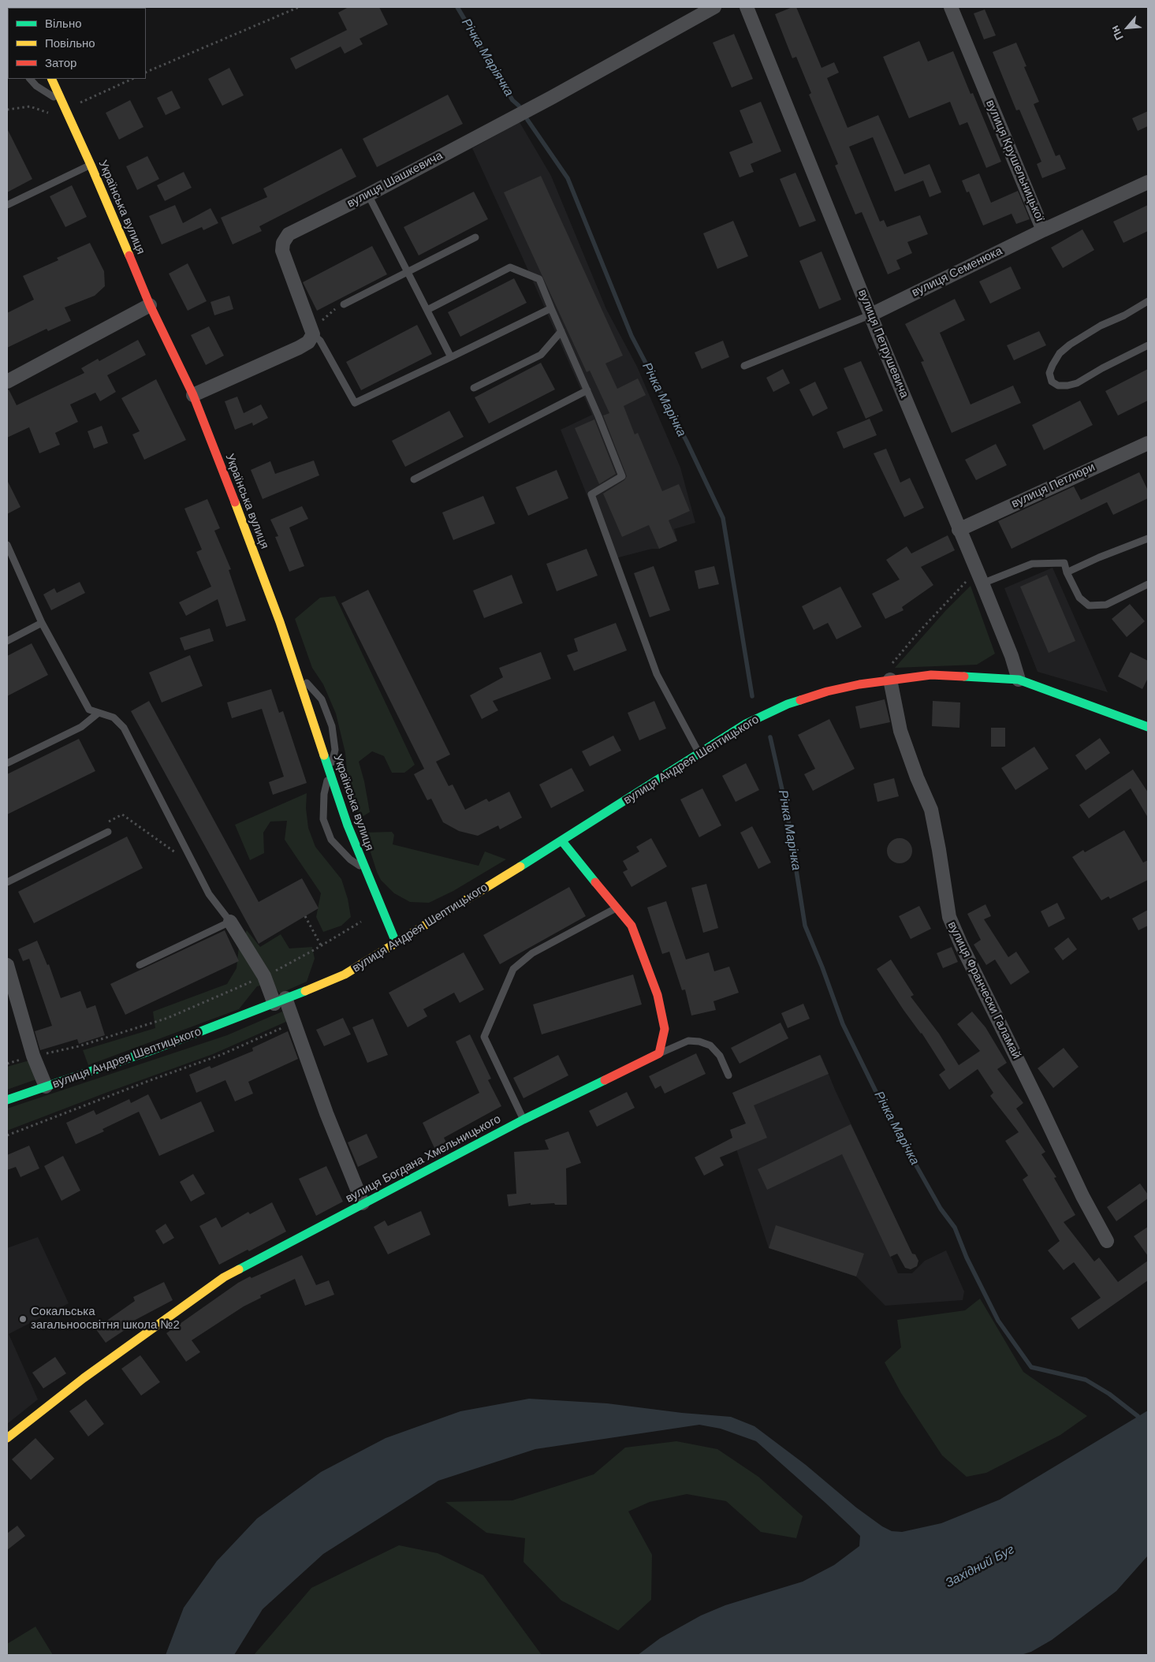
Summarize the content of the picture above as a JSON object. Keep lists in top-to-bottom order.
{
  "streets": {
    "street": [
      "вулиця Крушельницької",
      "вулиця Шашкевича",
      "Українська вулиця",
      "вулиця Семенюка",
      "вулиця Петрушевича",
      "вулиця Петлюри",
      "вулиця Андрея Шептицького",
      "вулиця Франчески Галамай",
      "вулиця Богдана Хмельницького"
    ]
  },
  "crossings": [
    ["вулиця Крушельницької", "вулиця Семенюка"],
    ["Українська вулиця", "вулиця Андрея Шептицького"],
    ["вулиця Семенюка", "вулиця Петрушевича"],
    ["вулиця Петрушевича", "вулиця Петлюри"],
    ["вулиця Петрушевича", "вулиця Андрея Шептицького"],
    ["вулиця Андрея Шептицького", "вулиця Франчески Галамай"]
  ],
  "water": ["Річка Маріячка", "Річка Марічка", "Західний Буг"],
  "places": ["Сокальська загальноосвітня школа №2"],
  "legend": ["Вільно", "Повільно", "Затор"],
  "north": "bottom left"
}
